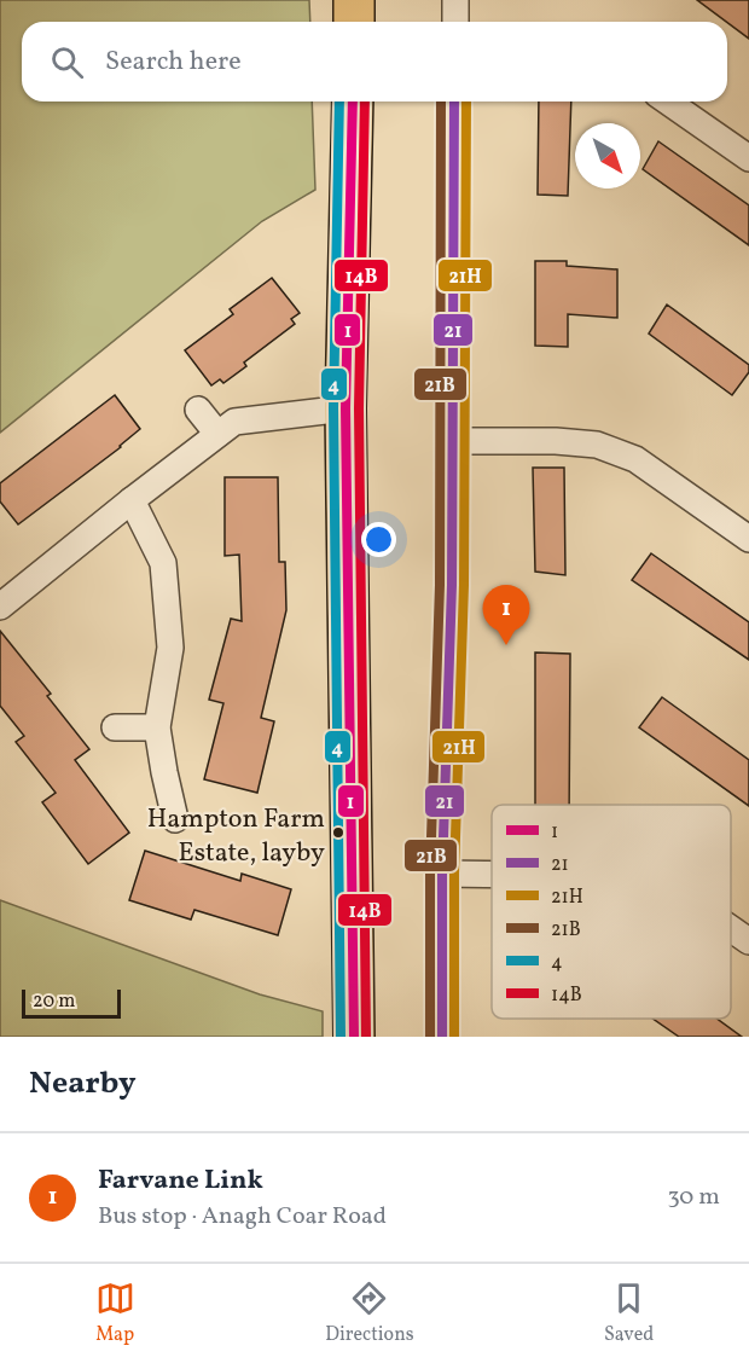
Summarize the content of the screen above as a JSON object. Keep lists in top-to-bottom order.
{
  "places": ["Hampton Farm Estate, layby"],
  "lines": [
    "transit line 1",
    "transit line 21",
    "transit line 21H",
    "transit line 21B",
    "transit line 4",
    "transit line 14B"
  ],
  "legend": [
    "1",
    "21",
    "21H",
    "21B",
    "4",
    "14B"
  ],
  "scale_bar": "20 m",
  "north": "bottom right",
  "page": {
    "search": "Search here",
    "pins": "1",
    "scale": "20 m",
    "heading": "Nearby",
    "list": [
      {
        "mark": "1",
        "name": "Farvane Link",
        "note": "Bus stop · Anagh Coar Road",
        "value": "30 m"
      }
    ],
    "nav": ["Map", "Directions", "Saved"]
  }
}
